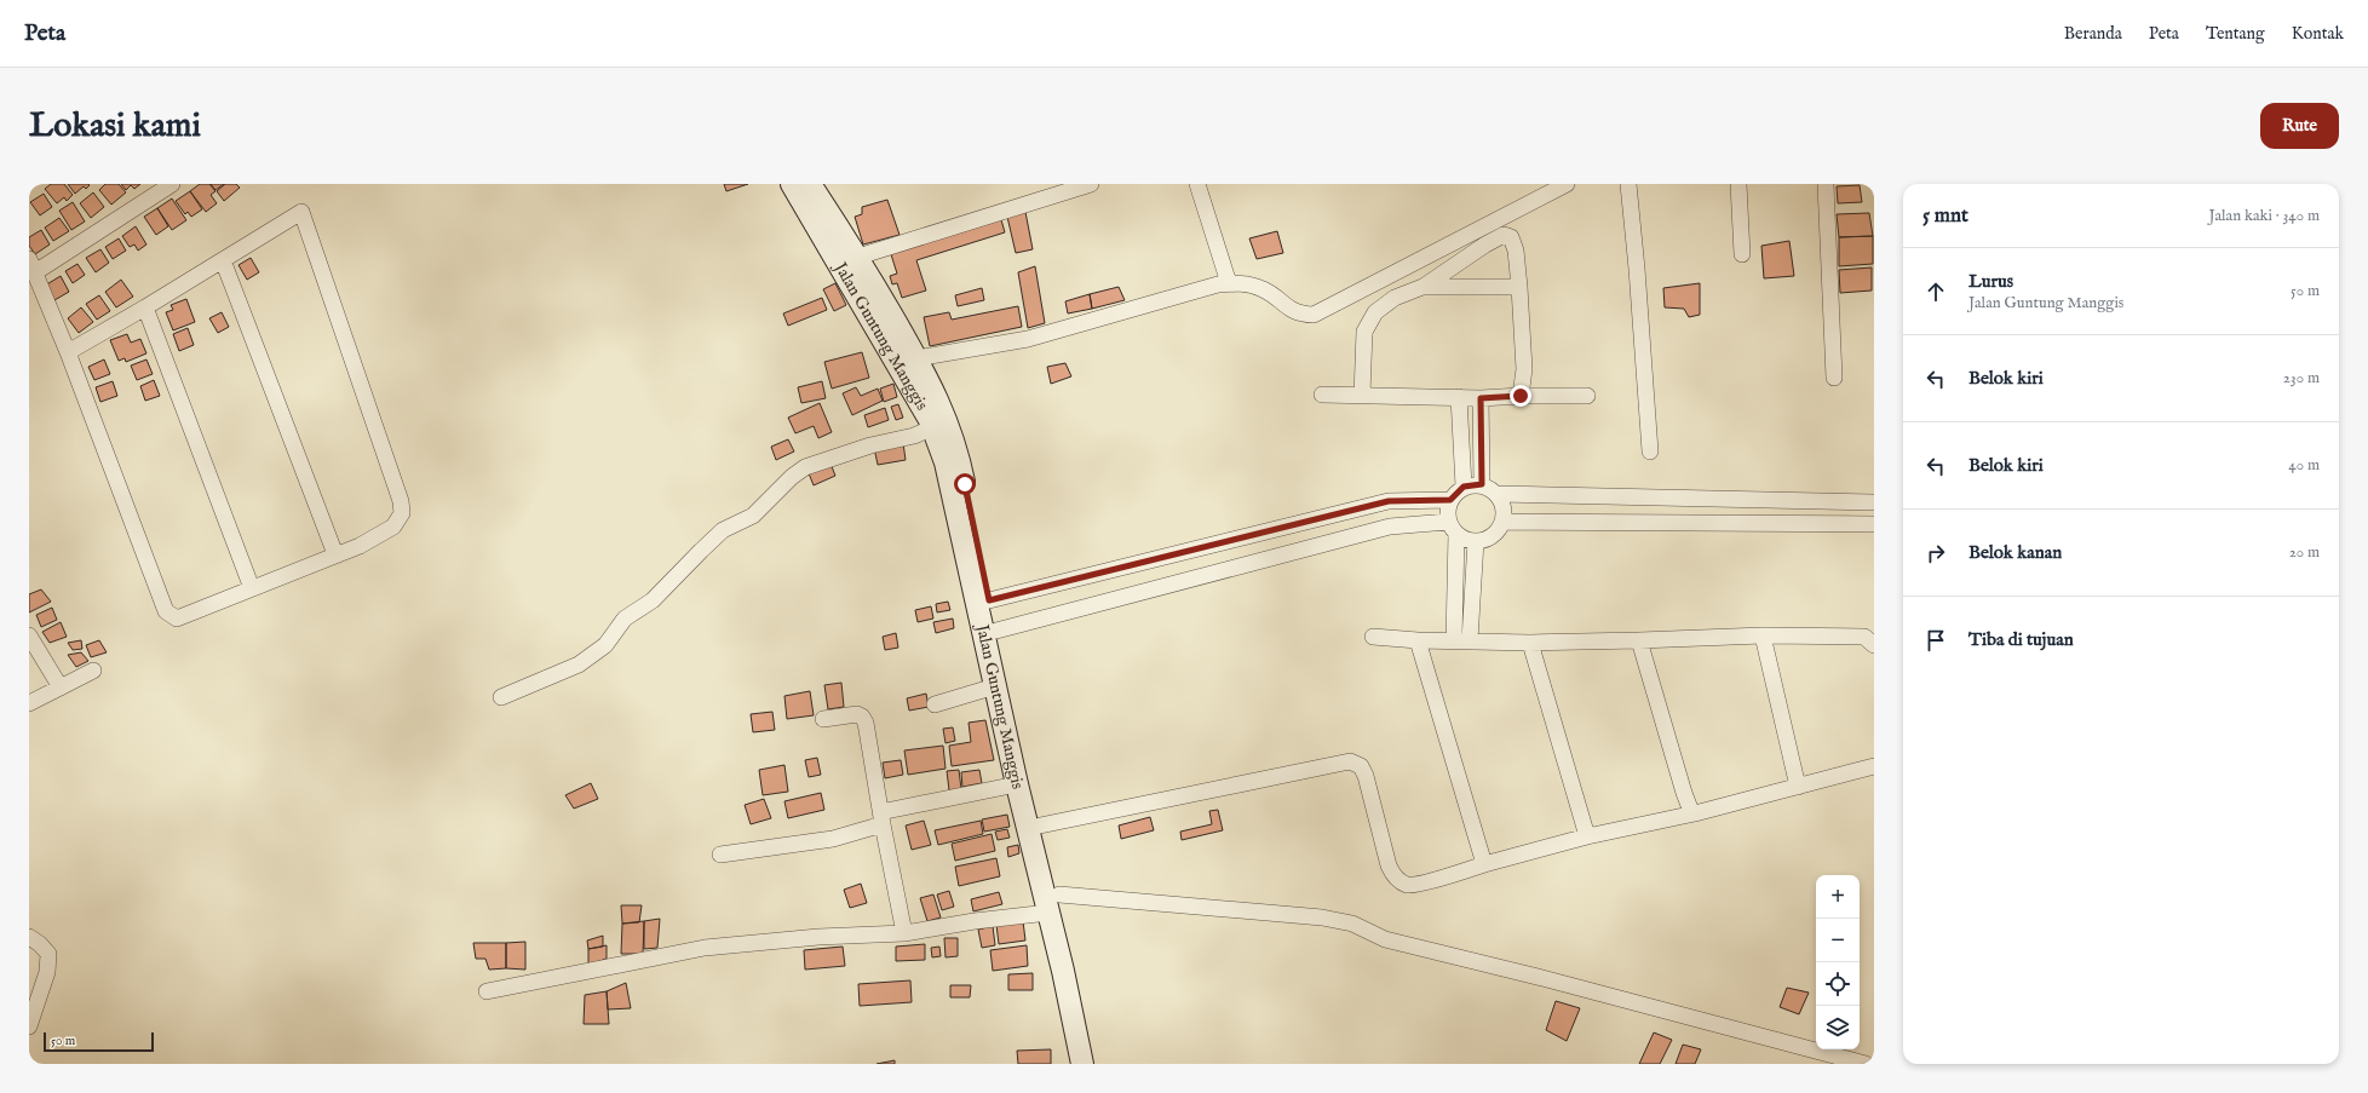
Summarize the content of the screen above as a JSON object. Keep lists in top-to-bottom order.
{
  "streets": {
    "street": ["Jalan Guntung Manggis"]
  },
  "scale_bar": "50 m",
  "page": {
    "header": "Peta",
    "nav": [
      "Beranda",
      "Peta",
      "Tentang",
      "Kontak"
    ],
    "buttons": "Rute",
    "title": "Lokasi kami",
    "heading": ["5 mnt", "Jalan kaki · 340 m"],
    "list": [
      ["Lurus", "Jalan Guntung Manggis", "50 m"],
      ["Belok kiri", "230 m"],
      ["Belok kiri", "40 m"],
      ["Belok kanan", "20 m"],
      "Tiba di tujuan"
    ],
    "map_buttons": ["+", "−"],
    "scale": "50 m"
  }
}
